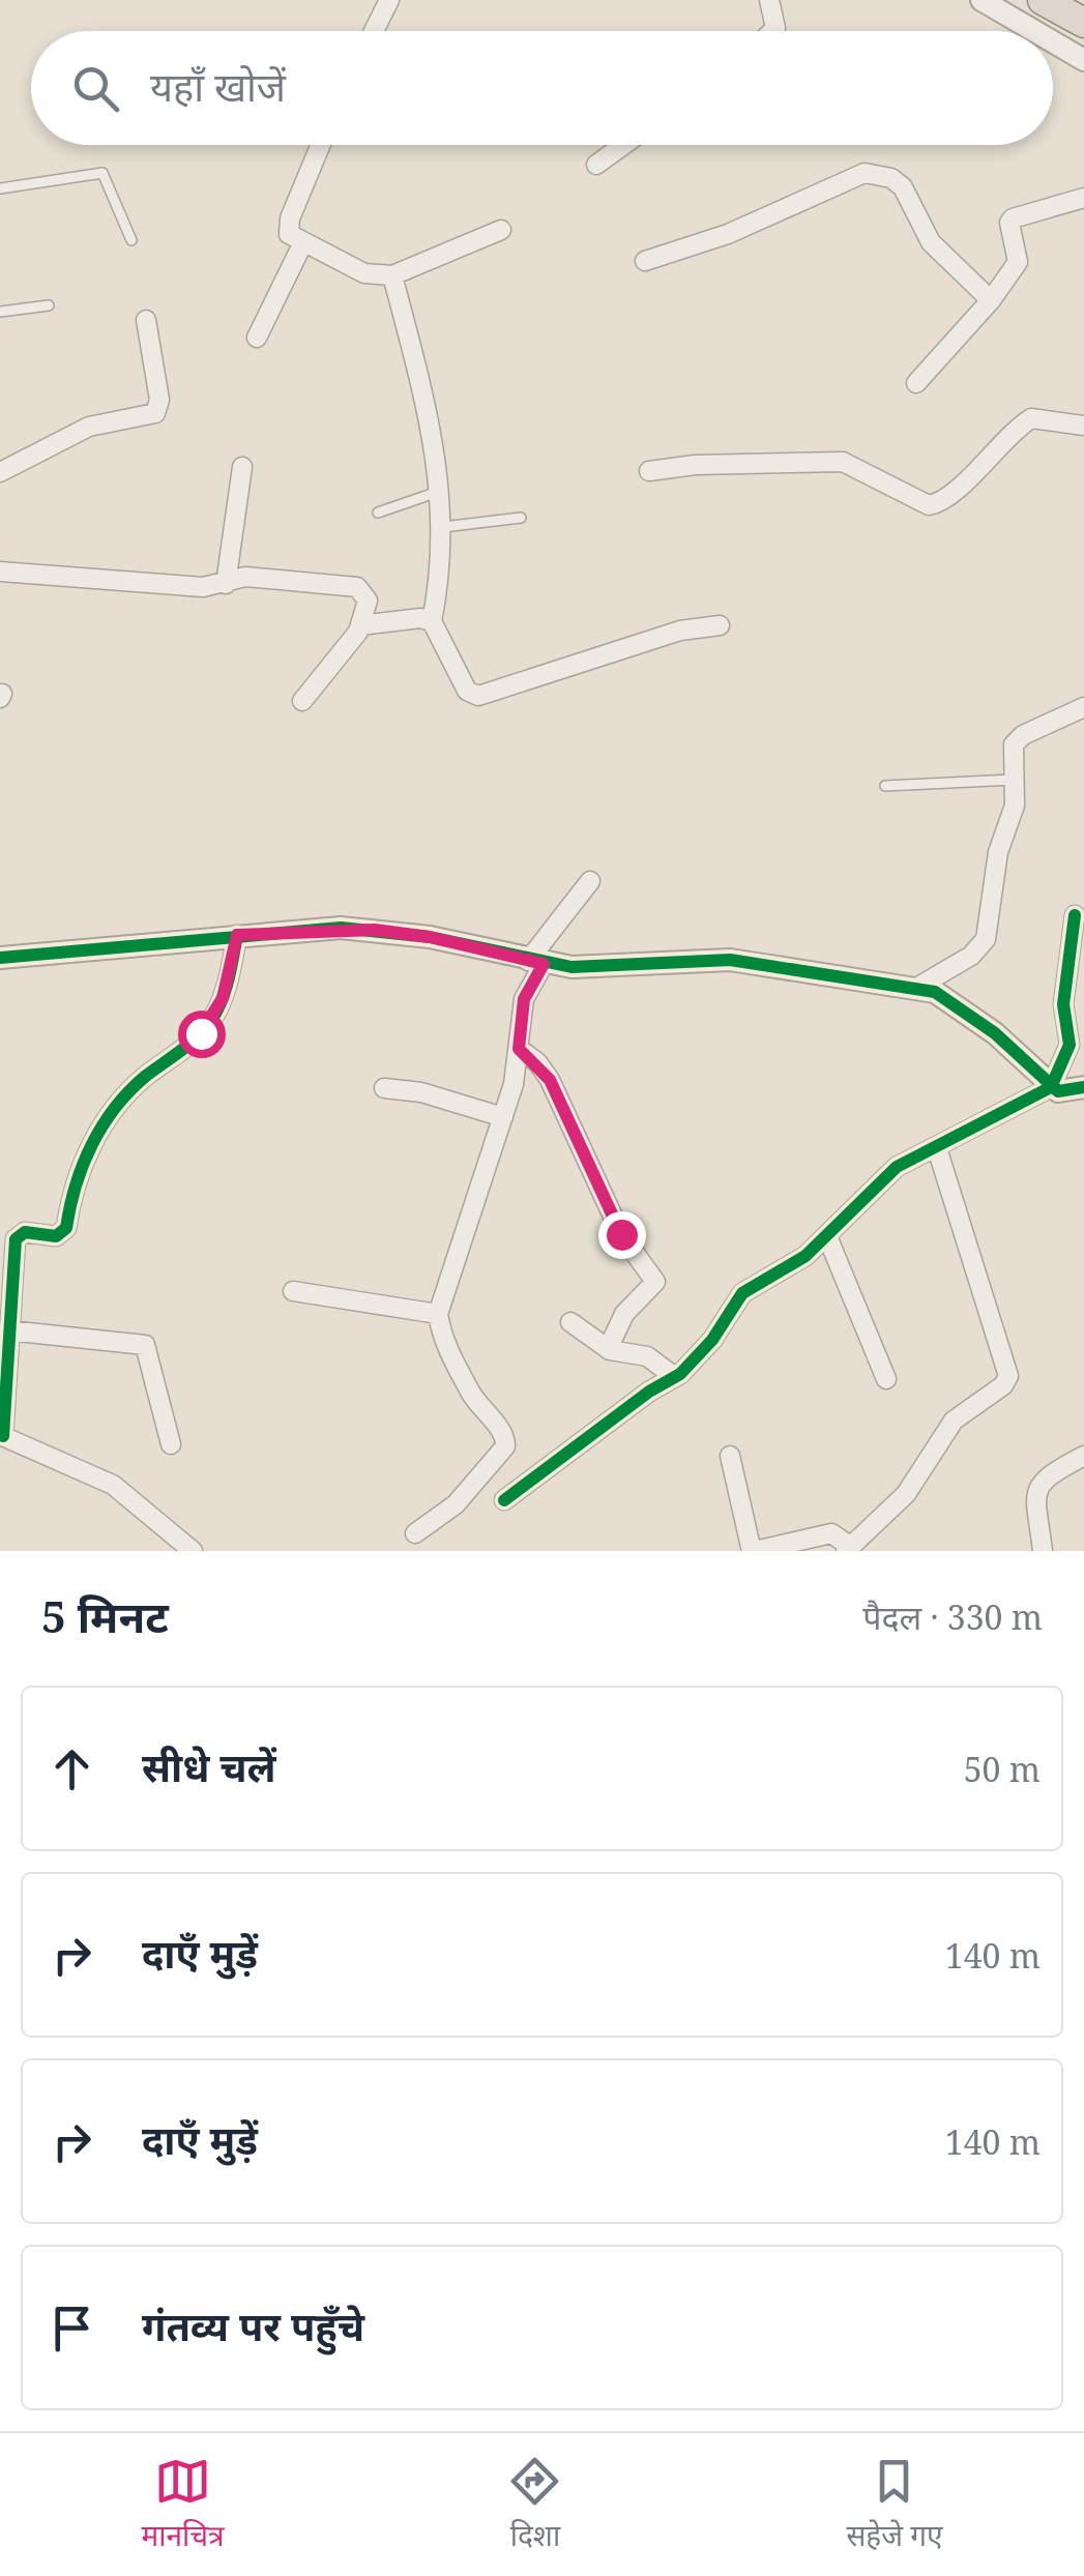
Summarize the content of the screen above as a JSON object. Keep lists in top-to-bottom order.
{
  "page": {
    "search": "यहाँ खोजें",
    "heading": ["5 मिनट", "पैदल · 330 m"],
    "list": [
      ["सीधे चलें", "50 m"],
      ["दाएँ मुड़ें", "140 m"],
      ["दाएँ मुड़ें", "140 m"],
      "गंतव्य पर पहुँचे"
    ],
    "nav": ["मानचित्र", "दिशा", "सहेजे गए"]
  }
}
